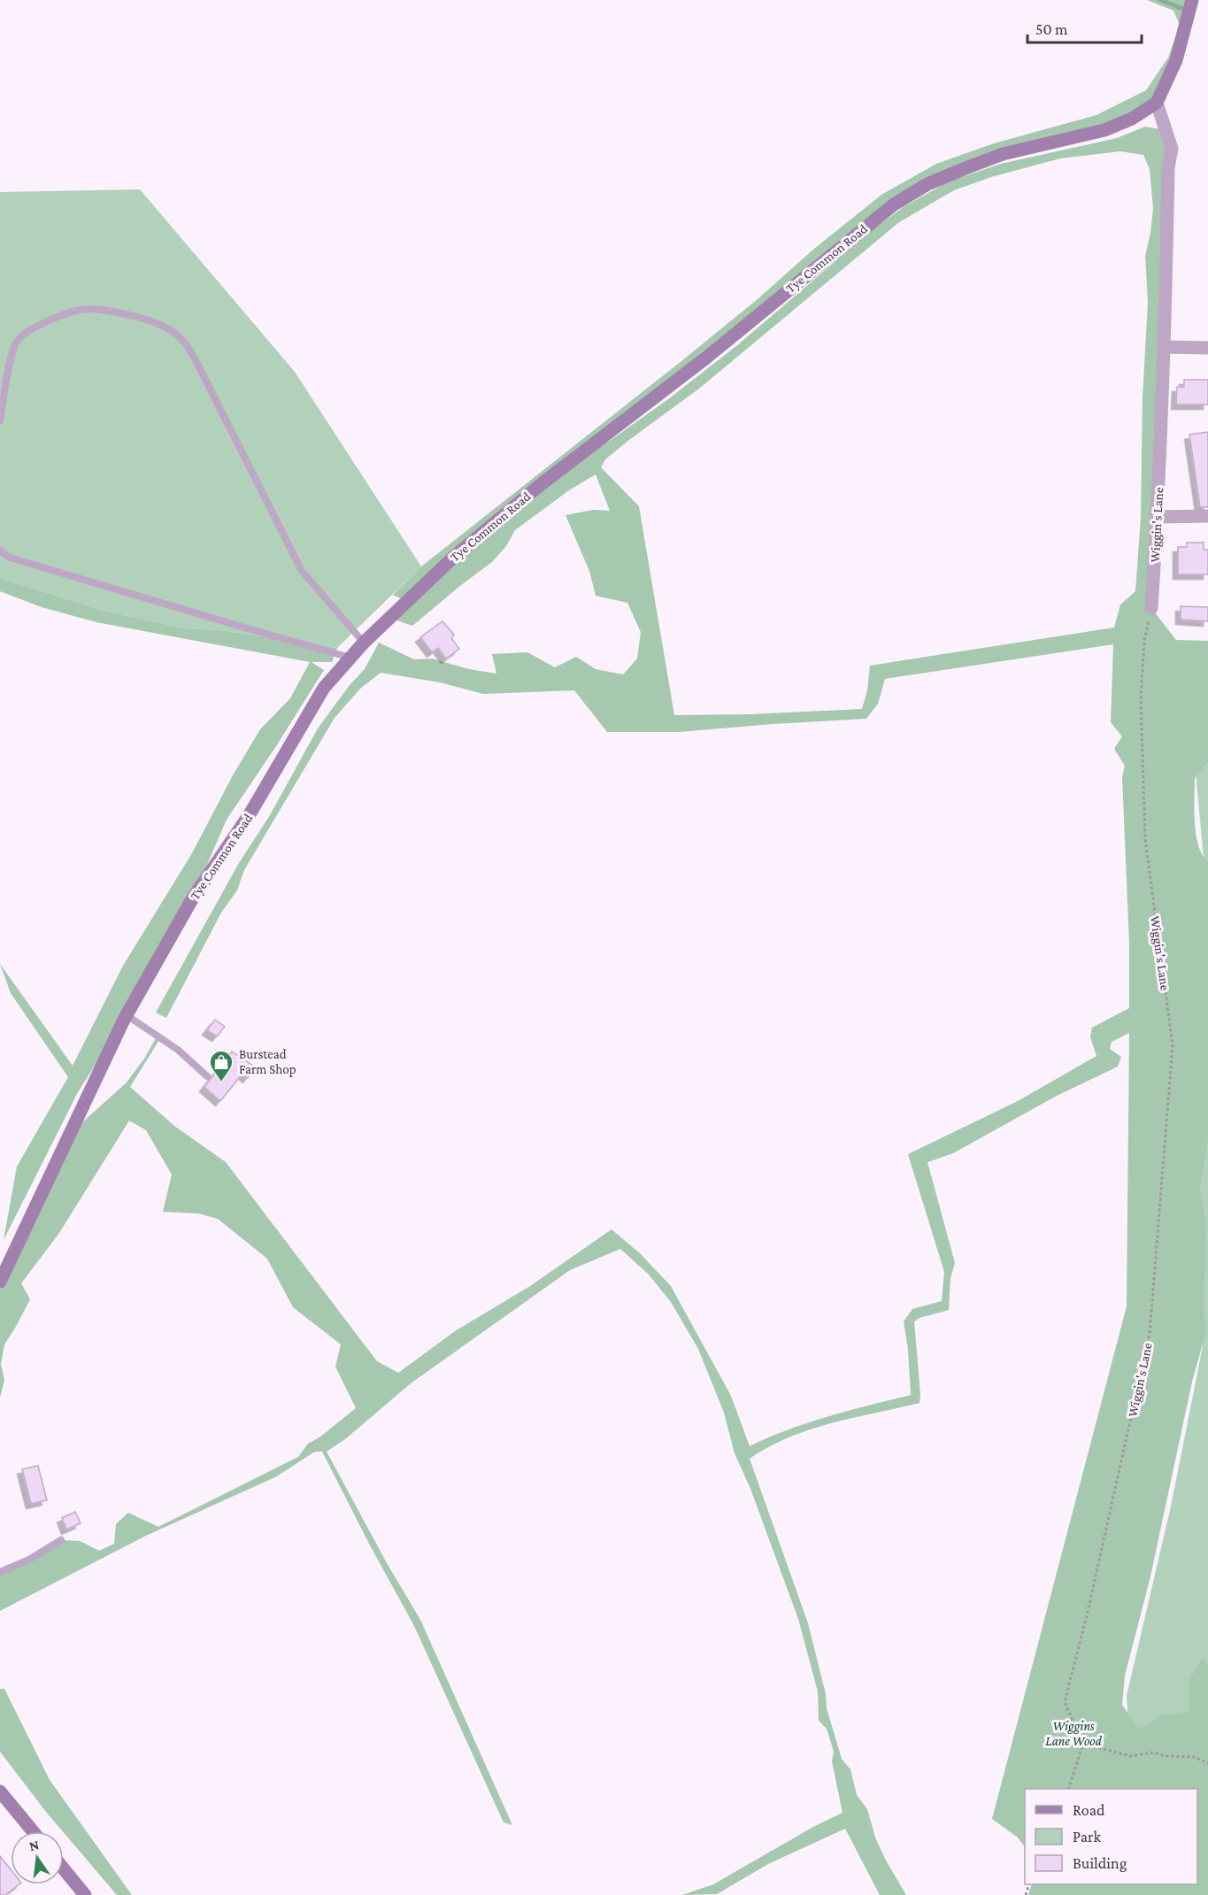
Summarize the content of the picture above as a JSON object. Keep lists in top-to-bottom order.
{
  "streets": {
    "street": ["Tye Common Road", "Wiggin's Lane"]
  },
  "crossings": [
    ["Tye Common Road", "Wiggin's Lane"]
  ],
  "parks": ["Wiggins Lane Wood"],
  "places": {
    "shop": ["Burstead Farm Shop"]
  },
  "legend": ["Road", "Park", "Building"],
  "scale_bar": "50 m",
  "north": "top"
}
